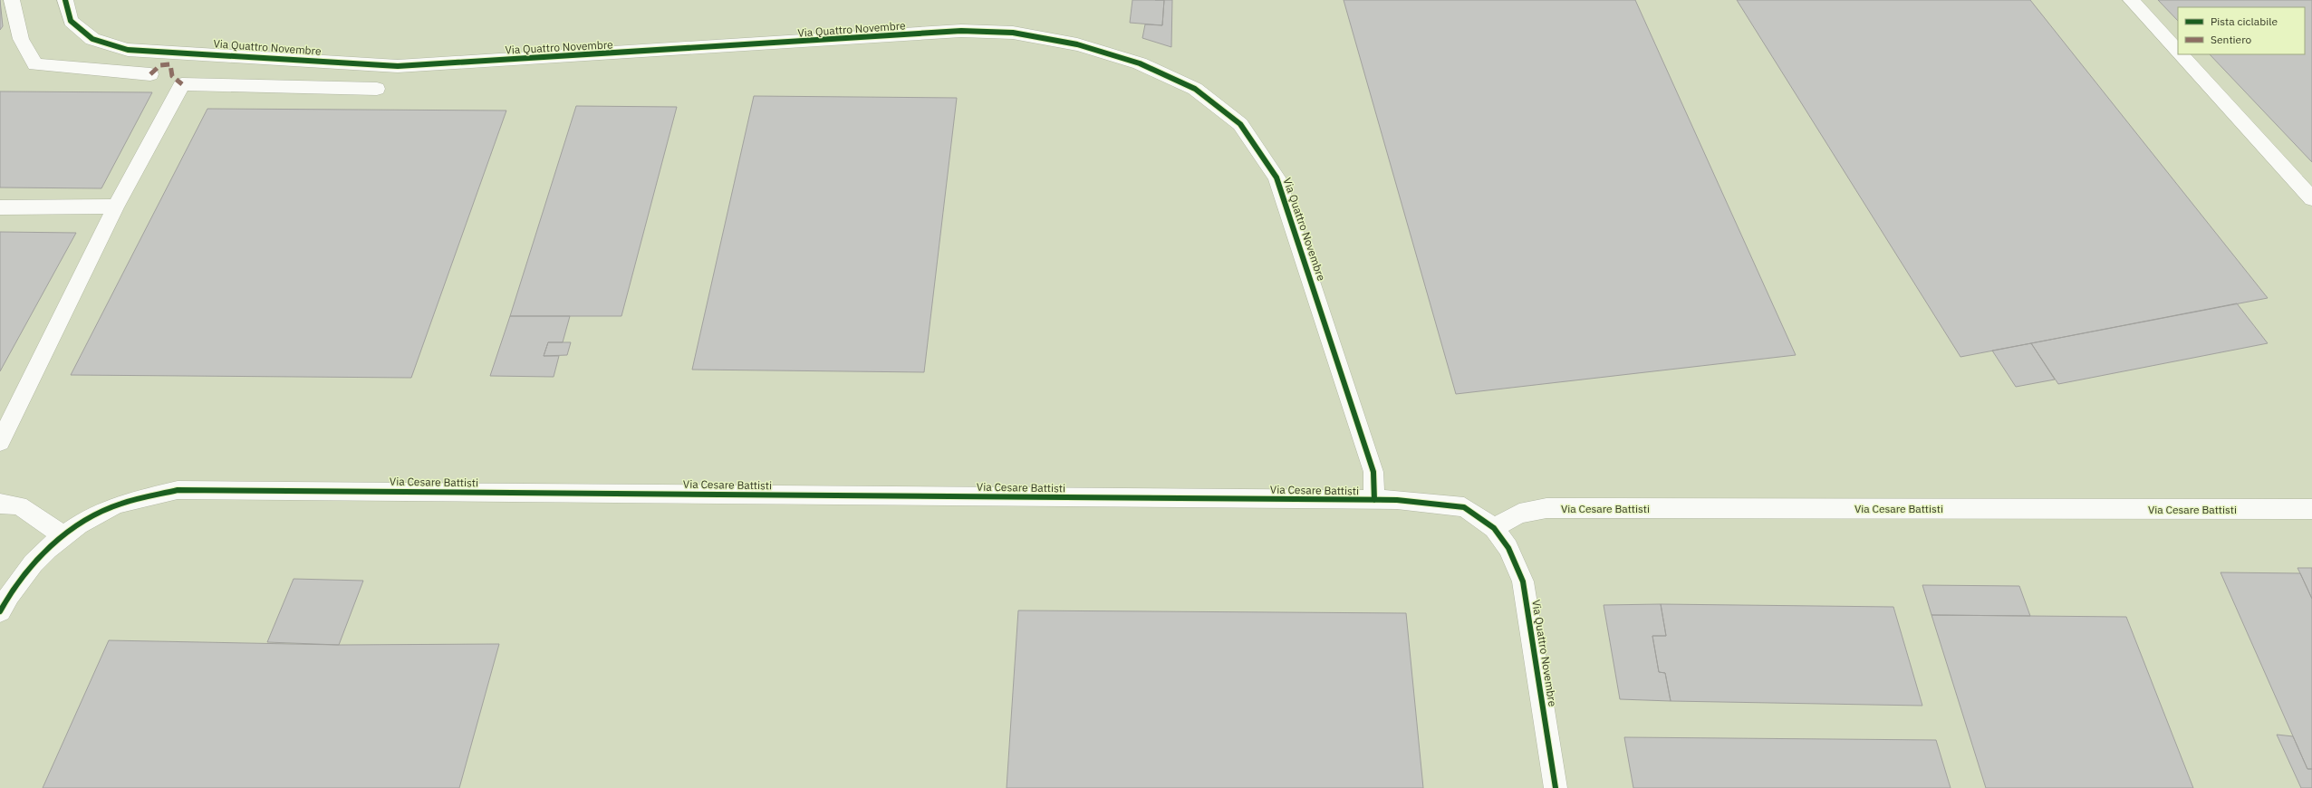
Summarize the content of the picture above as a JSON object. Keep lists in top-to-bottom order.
{
  "streets": {
    "street": ["Via Quattro Novembre", "Via Cesare Battisti"]
  },
  "crossings": [
    ["Via Quattro Novembre", "Via Cesare Battisti"]
  ],
  "legend": ["Pista ciclabile", "Sentiero"]
}
